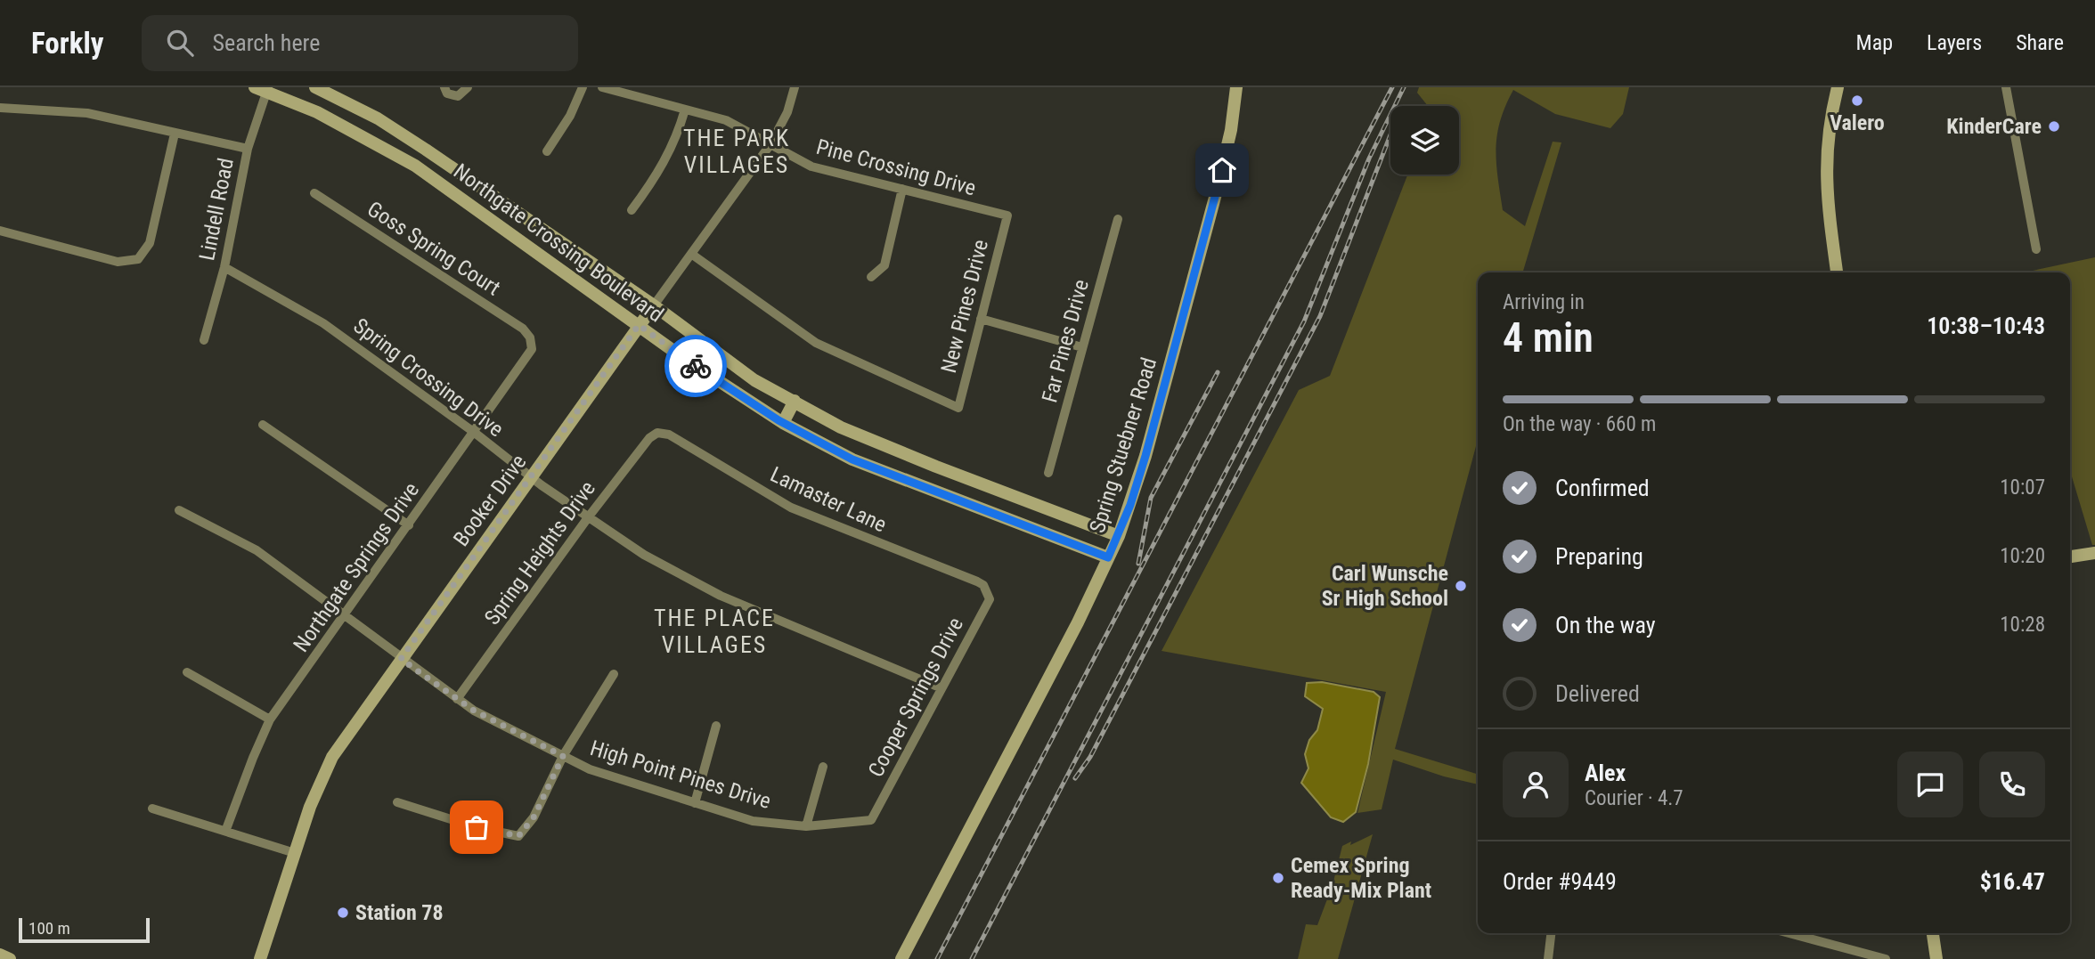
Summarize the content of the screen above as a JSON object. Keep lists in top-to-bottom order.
{
  "streets": {
    "main road": ["Northgate Crossing Boulevard", "Spring Stuebner Road", "Booker Drive"],
    "street": [
      "Pine Crossing Drive",
      "Lindell Road",
      "Goss Spring Court",
      "New Pines Drive",
      "Far Pines Drive",
      "Spring Crossing Drive",
      "Lamaster Lane",
      "Spring Heights Drive",
      "Northgate Springs Drive",
      "Cooper Springs Drive",
      "High Point Pines Drive"
    ]
  },
  "crossings": [
    ["Pine Crossing Drive", "New Pines Drive"],
    ["Pine Crossing Drive", "Booker Drive"],
    ["Lindell Road", "Northgate Crossing Boulevard"],
    ["Lindell Road", "Spring Crossing Drive"],
    ["Northgate Crossing Boulevard", "Spring Stuebner Road"],
    ["Northgate Crossing Boulevard", "Booker Drive"],
    ["Goss Spring Court", "Northgate Springs Drive"],
    ["New Pines Drive", "Booker Drive"],
    ["Spring Crossing Drive", "Booker Drive"],
    ["Spring Crossing Drive", "Spring Heights Drive"],
    ["Spring Crossing Drive", "Northgate Springs Drive"],
    ["Spring Crossing Drive", "Cooper Springs Drive"],
    ["Lamaster Lane", "Spring Heights Drive"],
    ["Lamaster Lane", "Cooper Springs Drive"],
    ["Booker Drive", "High Point Pines Drive"],
    ["Spring Heights Drive", "High Point Pines Drive"],
    ["Northgate Springs Drive", "High Point Pines Drive"],
    ["Cooper Springs Drive", "High Point Pines Drive"]
  ],
  "districts": ["THE PARK VILLAGES", "THE PLACE VILLAGES"],
  "places": [
    "Valero",
    "KinderCare",
    "Carl Wunsche Sr High School",
    "Cemex Spring Ready-Mix Plant",
    "Station 78"
  ],
  "scale_bar": "100 m",
  "page": {
    "header": "Forkly",
    "search": "Search here",
    "nav": ["Map", "Layers", "Share"],
    "heading": ["4 min", "Arriving in", "10:38–10:43"],
    "panel": [
      "Alex",
      "Courier · 4.7",
      "Order #9449",
      "$16.47"
    ],
    "bar": "On the way · 660 m",
    "list": [
      ["Confirmed", "10:07"],
      ["Preparing", "10:20"],
      ["On the way", "10:28"],
      "Delivered"
    ],
    "scale": "100 m"
  }
}
